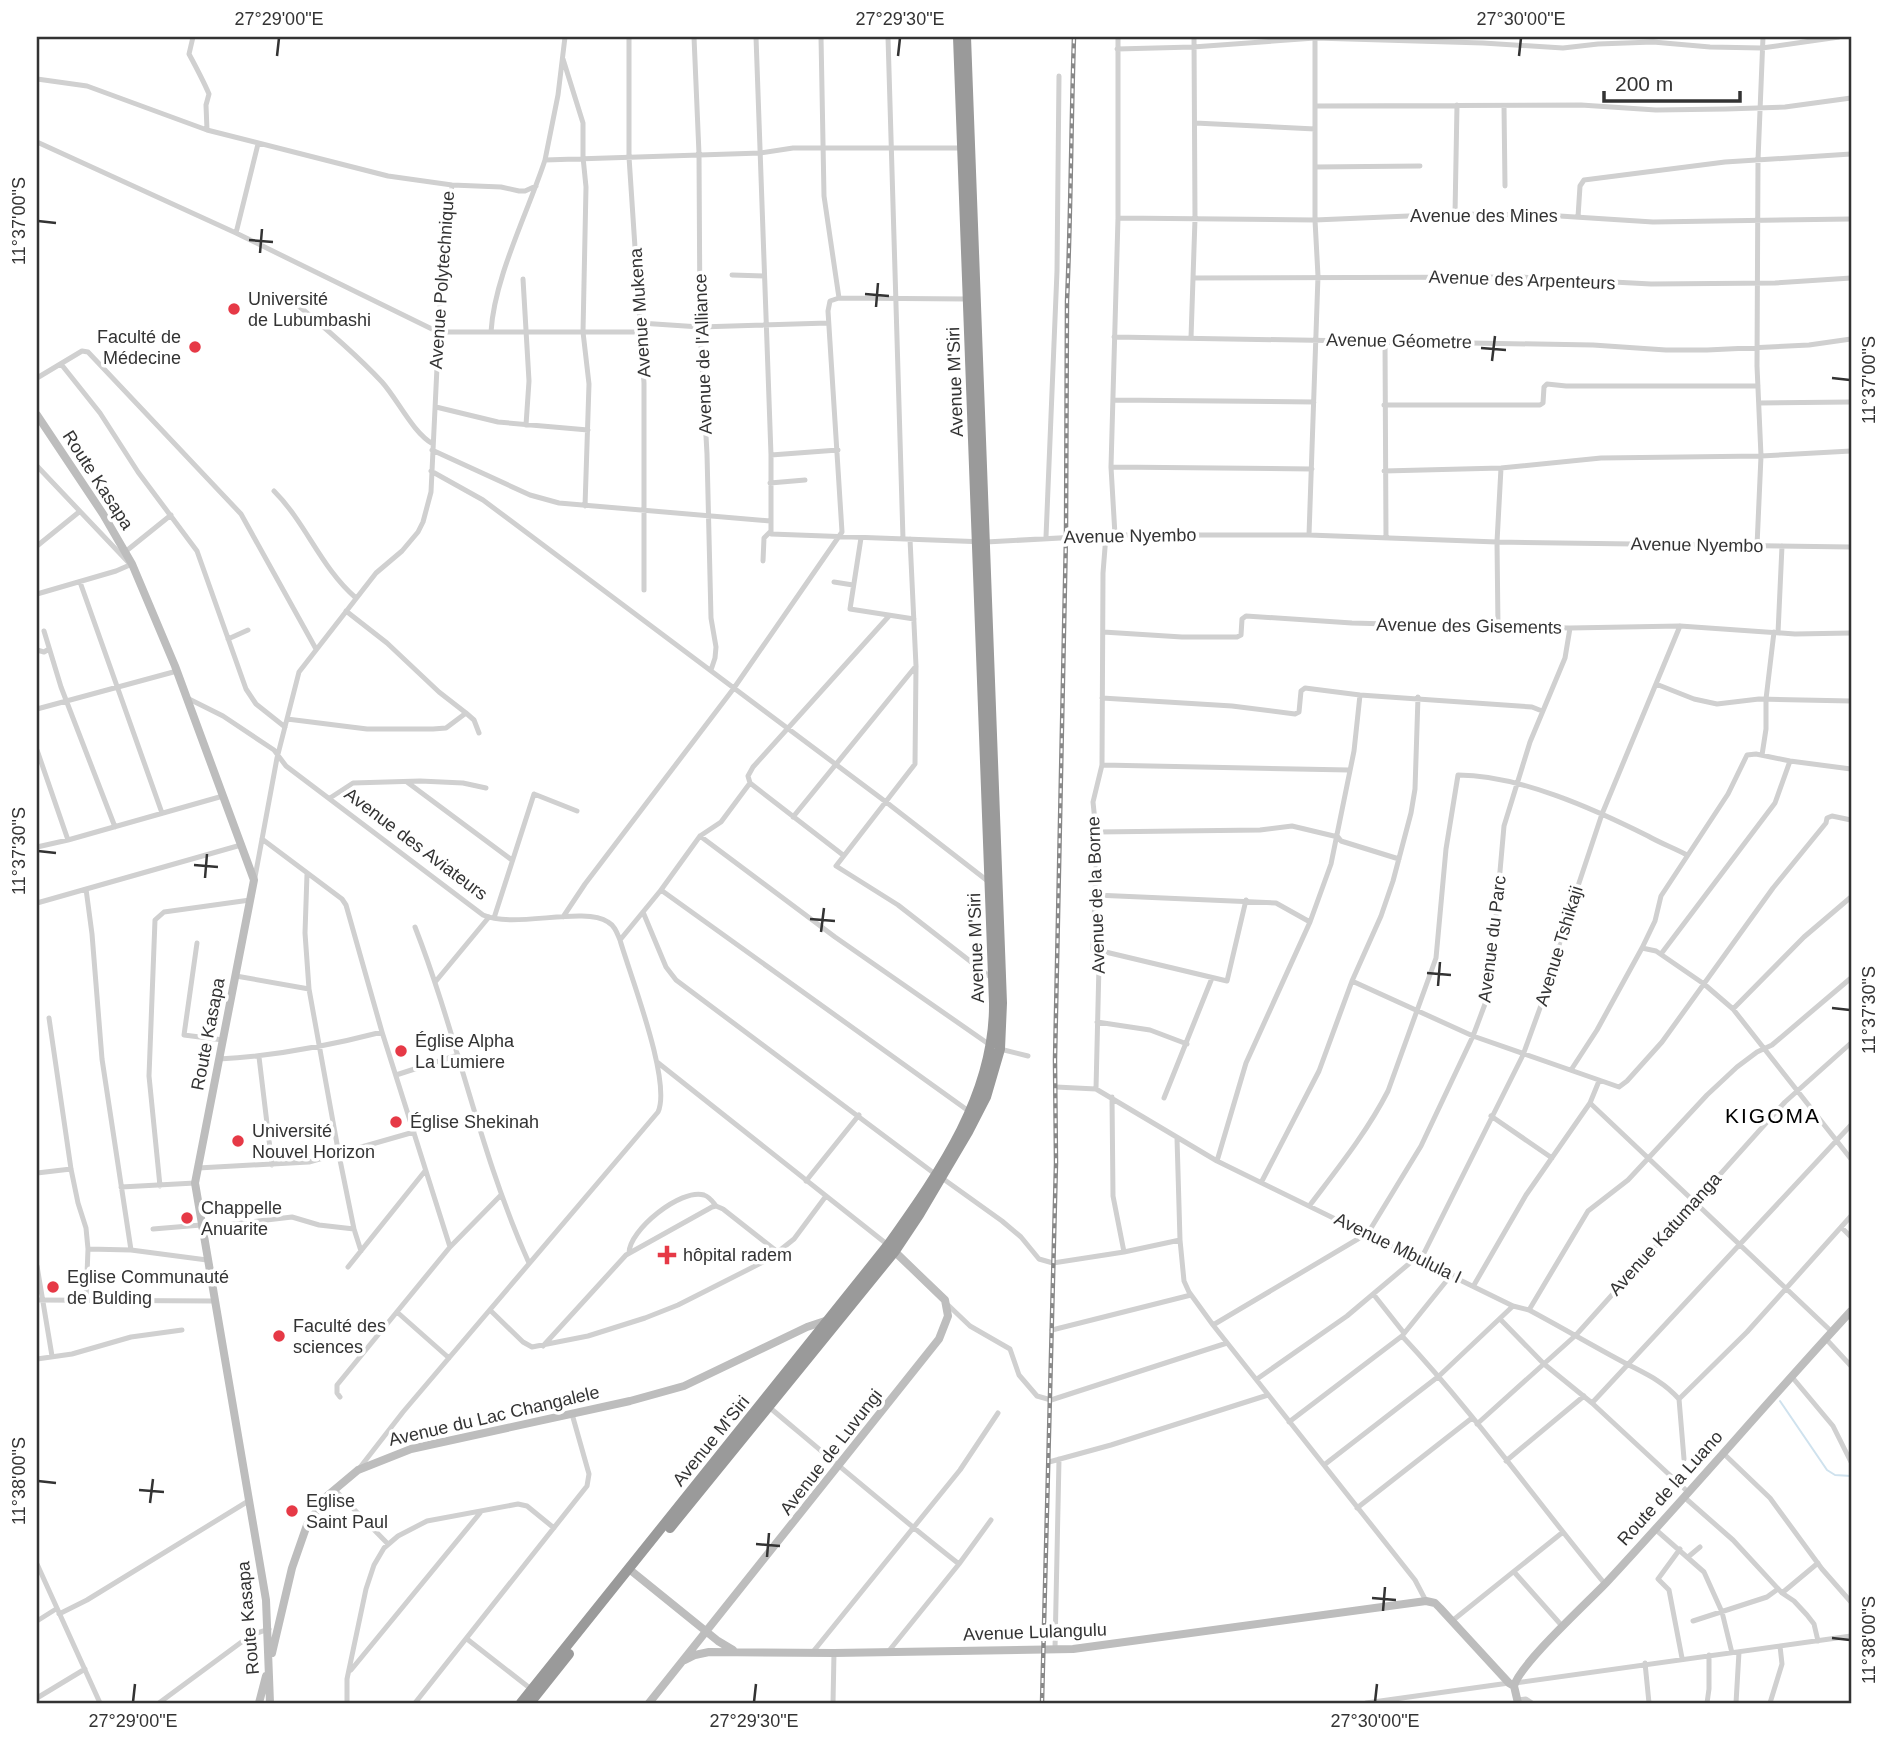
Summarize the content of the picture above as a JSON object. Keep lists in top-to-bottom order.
{
  "streets": {
    "highway": ["Avenue M'Siri"],
    "street": [
      "Avenue des Mines",
      "Avenue Polytechnique",
      "Avenue des Arpenteurs",
      "Avenue Mukena",
      "Avenue Géometre",
      "Avenue de l'Alliance",
      "Route Kasapa",
      "Avenue Nyembo",
      "Avenue des Gisements",
      "Avenue des Aviateurs",
      "Avenue de la Borne",
      "Avenue du Parc",
      "Avenue Tshikaji",
      "Avenue Katumanga",
      "Avenue Mbulula I",
      "Avenue du Lac Changalele",
      "Avenue de Luvungi",
      "Route de la Luano",
      "Avenue Lulangulu"
    ]
  },
  "crossings": [
    ["Avenue Polytechnique", "Route Kasapa"],
    ["Avenue Polytechnique", "Avenue des Aviateurs"],
    ["Avenue M'Siri", "Avenue Nyembo"],
    ["Avenue M'Siri", "Avenue du Lac Changalele"],
    ["Route Kasapa", "Avenue des Aviateurs"],
    ["Route Kasapa", "Avenue du Lac Changalele"],
    ["Avenue Nyembo", "Avenue de la Borne"],
    ["Avenue des Gisements", "Avenue de la Borne"],
    ["Avenue des Gisements", "Avenue du Parc"],
    ["Avenue des Gisements", "Avenue Tshikaji"],
    ["Avenue de la Borne", "Avenue Mbulula I"],
    ["Avenue du Parc", "Avenue Mbulula I"],
    ["Avenue Tshikaji", "Avenue Mbulula I"],
    ["Avenue Katumanga", "Avenue Mbulula I"],
    ["Avenue de Luvungi", "Avenue Lulangulu"]
  ],
  "districts": ["KIGOMA"],
  "places": {
    "other": [
      "Université de Lubumbashi",
      "Faculté de Médecine",
      "Église Alpha La Lumiere",
      "Église Shekinah",
      "Université Nouvel Horizon",
      "Chappelle Anuarite",
      "Eglise Communauté de Bulding",
      "Faculté des sciences",
      "Eglise Saint Paul"
    ],
    "health": ["hôpital radem"]
  },
  "scale_bar": "200 m",
  "coordinates": [
    "27°29'00\"E",
    "27°29'30\"E",
    "27°30'00\"E",
    "11°37'00\"S",
    "11°37'30\"S",
    "11°38'00\"S"
  ]
}
